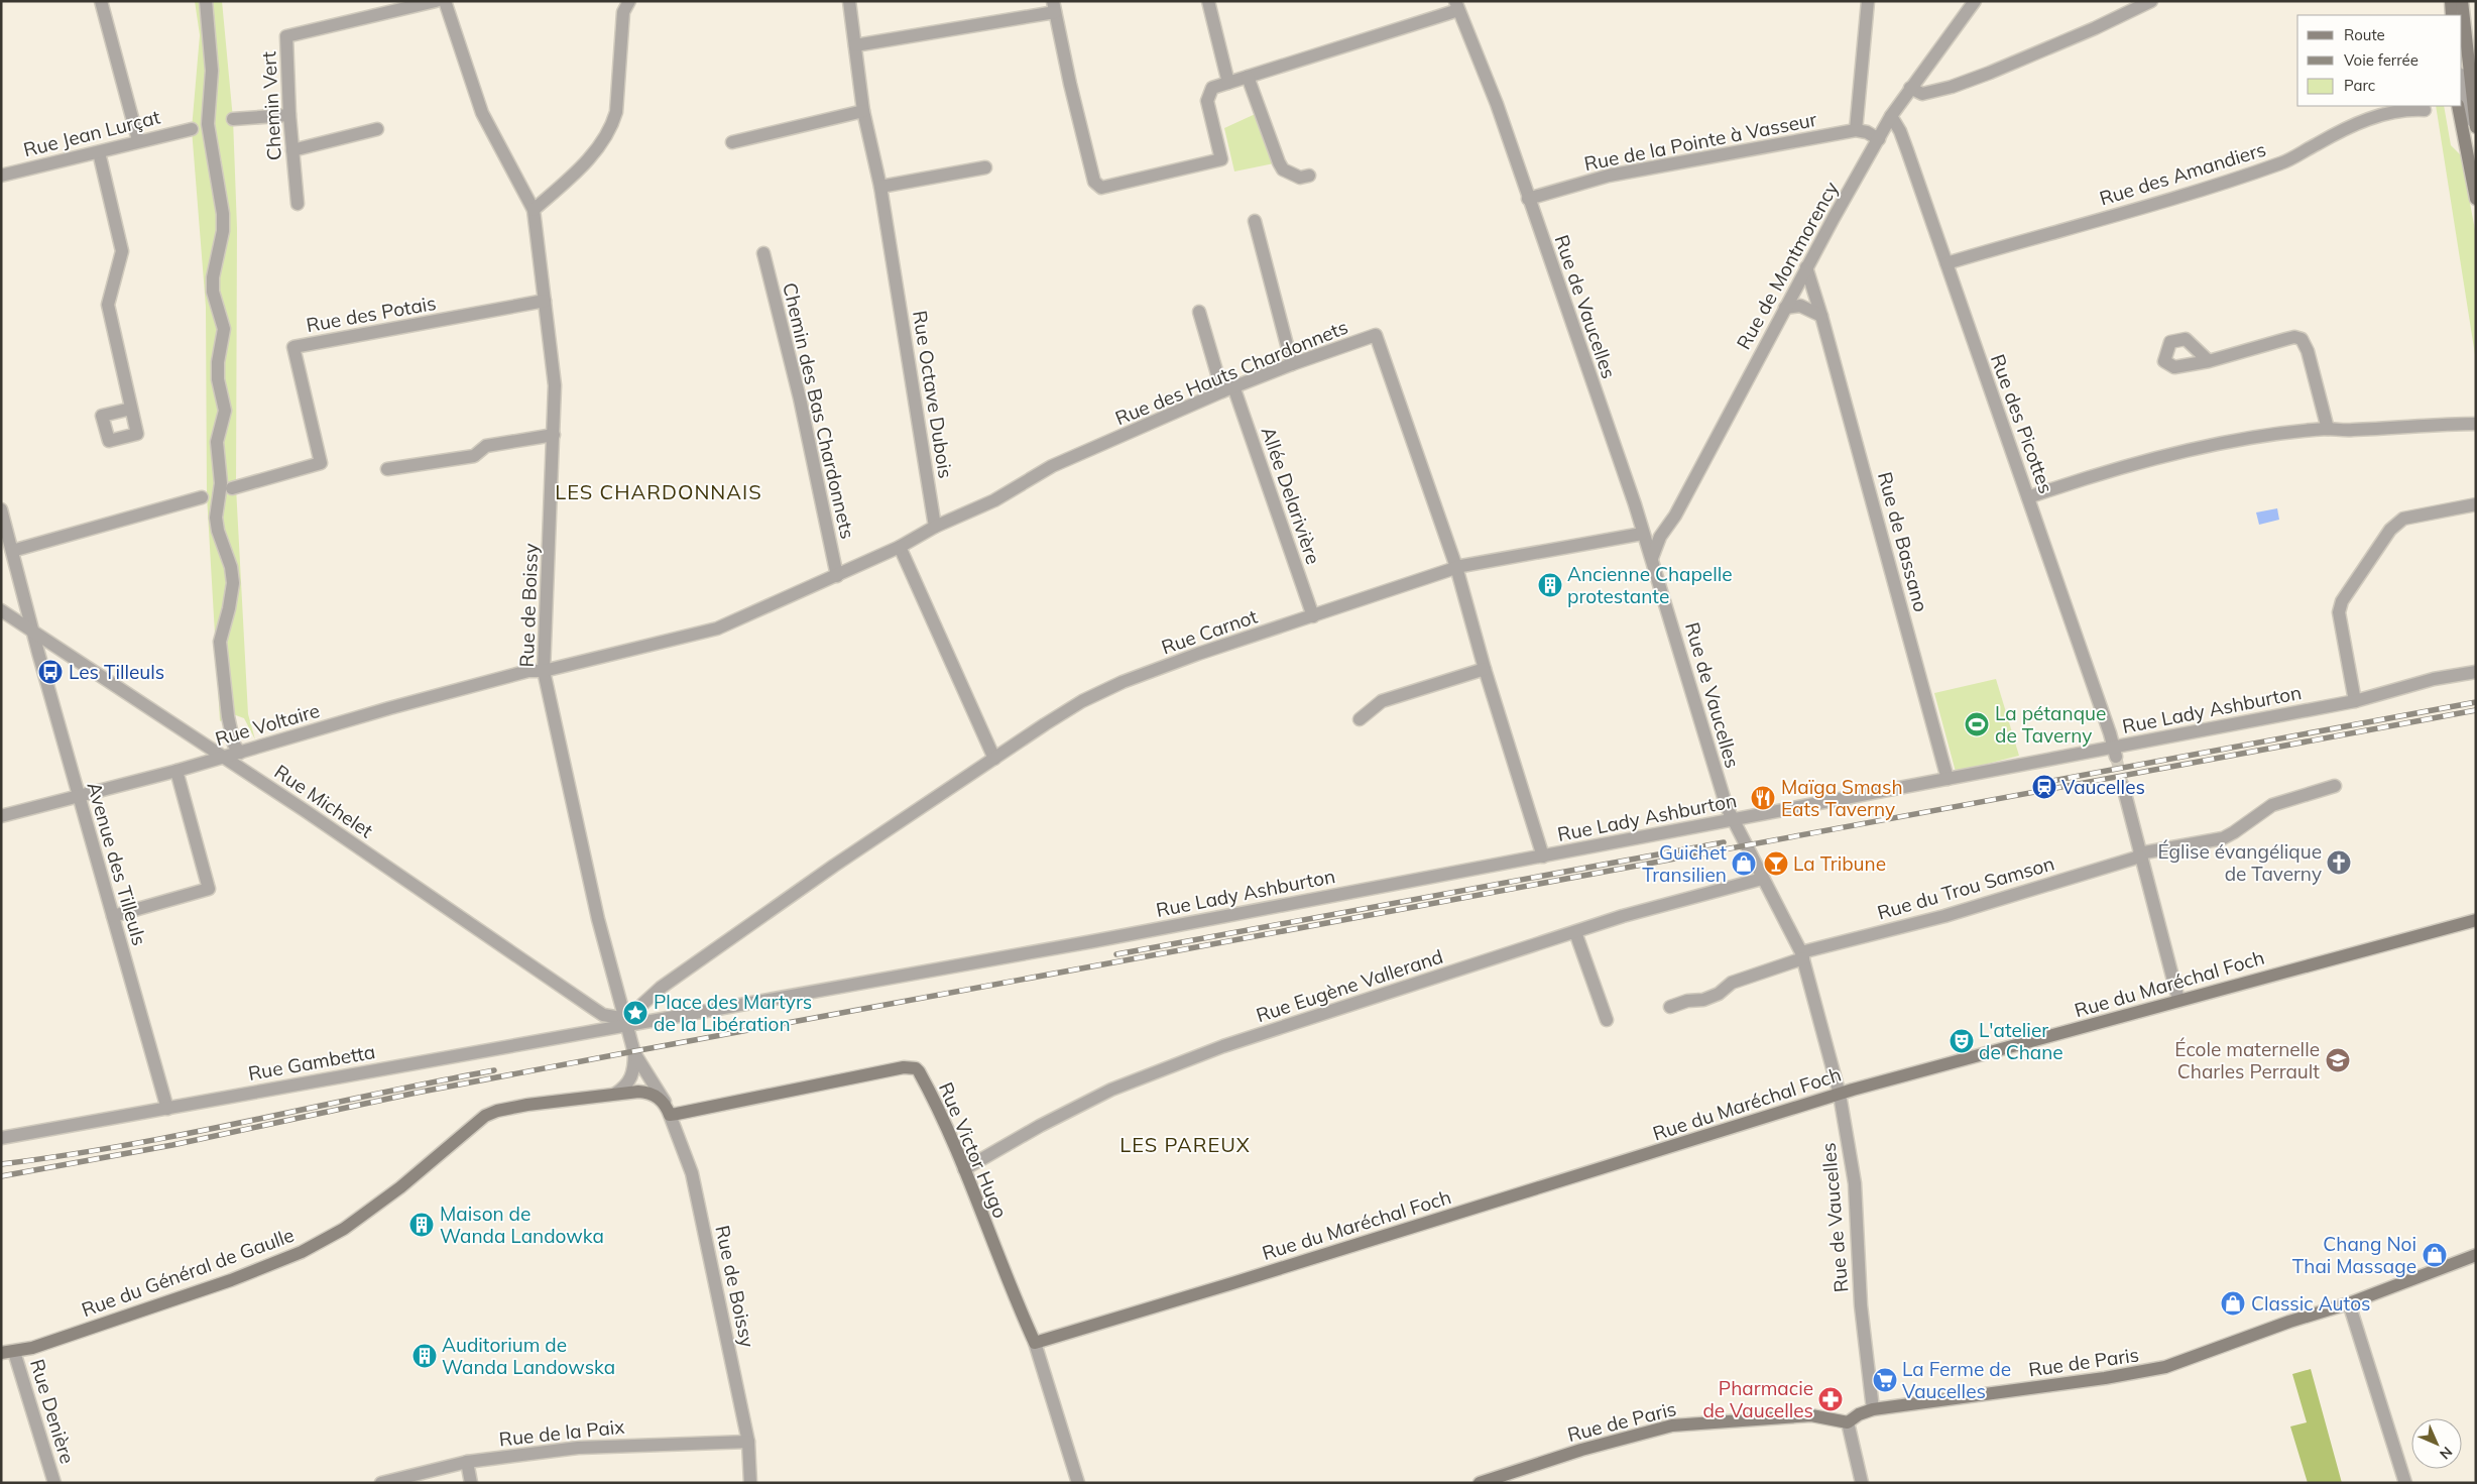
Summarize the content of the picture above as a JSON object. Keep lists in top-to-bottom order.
{
  "streets": {
    "street": [
      "Chemin Vert",
      "Rue Jean Lurçat",
      "Rue de la Pointe à Vasseur",
      "Rue des Amandiers",
      "Rue de Montmorency",
      "Rue de Vaucelles",
      "Rue des Potais",
      "Rue des Hauts Chardonnets",
      "Rue Octave Dubois",
      "Chemin des Bas Chardonnets",
      "Rue des Picottes",
      "Allée Delarivière",
      "Rue de Bassano",
      "Rue de Boissy",
      "Rue Carnot",
      "Rue Lady Ashburton",
      "Rue Voltaire",
      "Rue Michelet",
      "Avenue des Tilleuls",
      "Rue du Trou Samson",
      "Rue du Maréchal Foch",
      "Rue Eugène Vallerand",
      "Rue Gambetta",
      "Rue Victor Hugo",
      "Rue du Général de Gaulle",
      "Rue de Paris",
      "Rue Denière",
      "Rue de la Paix"
    ]
  },
  "crossings": [
    ["Rue de la Pointe à Vasseur", "Rue de Vaucelles"],
    ["Rue des Amandiers", "Rue des Picottes"],
    ["Rue de Montmorency", "Rue de Vaucelles"],
    ["Rue de Montmorency", "Rue des Picottes"],
    ["Rue de Montmorency", "Rue de Bassano"],
    ["Rue de Vaucelles", "Rue Carnot"],
    ["Rue de Vaucelles", "Rue Lady Ashburton"],
    ["Rue de Vaucelles", "Rue du Trou Samson"],
    ["Rue de Vaucelles", "Rue du Maréchal Foch"],
    ["Rue de Vaucelles", "Rue Eugène Vallerand"],
    ["Rue de Vaucelles", "Rue de Paris"],
    ["Rue des Potais", "Rue de Boissy"],
    ["Rue des Hauts Chardonnets", "Rue Octave Dubois"],
    ["Rue des Hauts Chardonnets", "Allée Delarivière"],
    ["Rue des Hauts Chardonnets", "Rue Carnot"],
    ["Rue des Hauts Chardonnets", "Rue Lady Ashburton"],
    ["Chemin des Bas Chardonnets", "Rue Voltaire"],
    ["Rue des Picottes", "Rue Lady Ashburton"],
    ["Allée Delarivière", "Rue Carnot"],
    ["Rue de Bassano", "Rue Lady Ashburton"],
    ["Rue de Boissy", "Rue Voltaire"],
    ["Rue de Boissy", "Rue Michelet"],
    ["Rue de Boissy", "Rue Gambetta"],
    ["Rue de Boissy", "Rue Victor Hugo"],
    ["Rue de Boissy", "Rue du Général de Gaulle"],
    ["Rue de Boissy", "Rue de la Paix"],
    ["Rue Voltaire", "Rue Michelet"],
    ["Rue Voltaire", "Avenue des Tilleuls"],
    ["Rue Michelet", "Avenue des Tilleuls"],
    ["Rue Michelet", "Rue Gambetta"],
    ["Avenue des Tilleuls", "Rue Gambetta"],
    ["Rue du Maréchal Foch", "Rue Victor Hugo"],
    ["Rue Eugène Vallerand", "Rue Victor Hugo"],
    ["Rue du Général de Gaulle", "Rue Denière"]
  ],
  "districts": ["LES CHARDONNAIS", "LES PAREUX"],
  "places": {
    "building": ["Ancienne Chapelle protestante", "Maison de Wanda Landowka", "Auditorium de Wanda Landowska"],
    "bus stop": ["Les Tilleuls"],
    "sports": ["La pétanque de Taverny"],
    "station": ["Vaucelles"],
    "restaurant": ["Maïga Smash Eats Taverny"],
    "church": ["Église évangélique de Taverny"],
    "shop": ["Guichet Transilien", "Chang Noi Thai Massage", "Classic Autos"],
    "bar": ["La Tribune"],
    "place": ["Place des Martyrs de la Libération"],
    "theatre": ["L'atelier de Chane"],
    "school or university": ["École maternelle Charles Perrault"],
    "supermarket": ["La Ferme de Vaucelles"],
    "pharmacy": ["Pharmacie de Vaucelles"]
  },
  "legend": ["Route", "Voie ferrée", "Parc"],
  "north": "bottom right"
}
